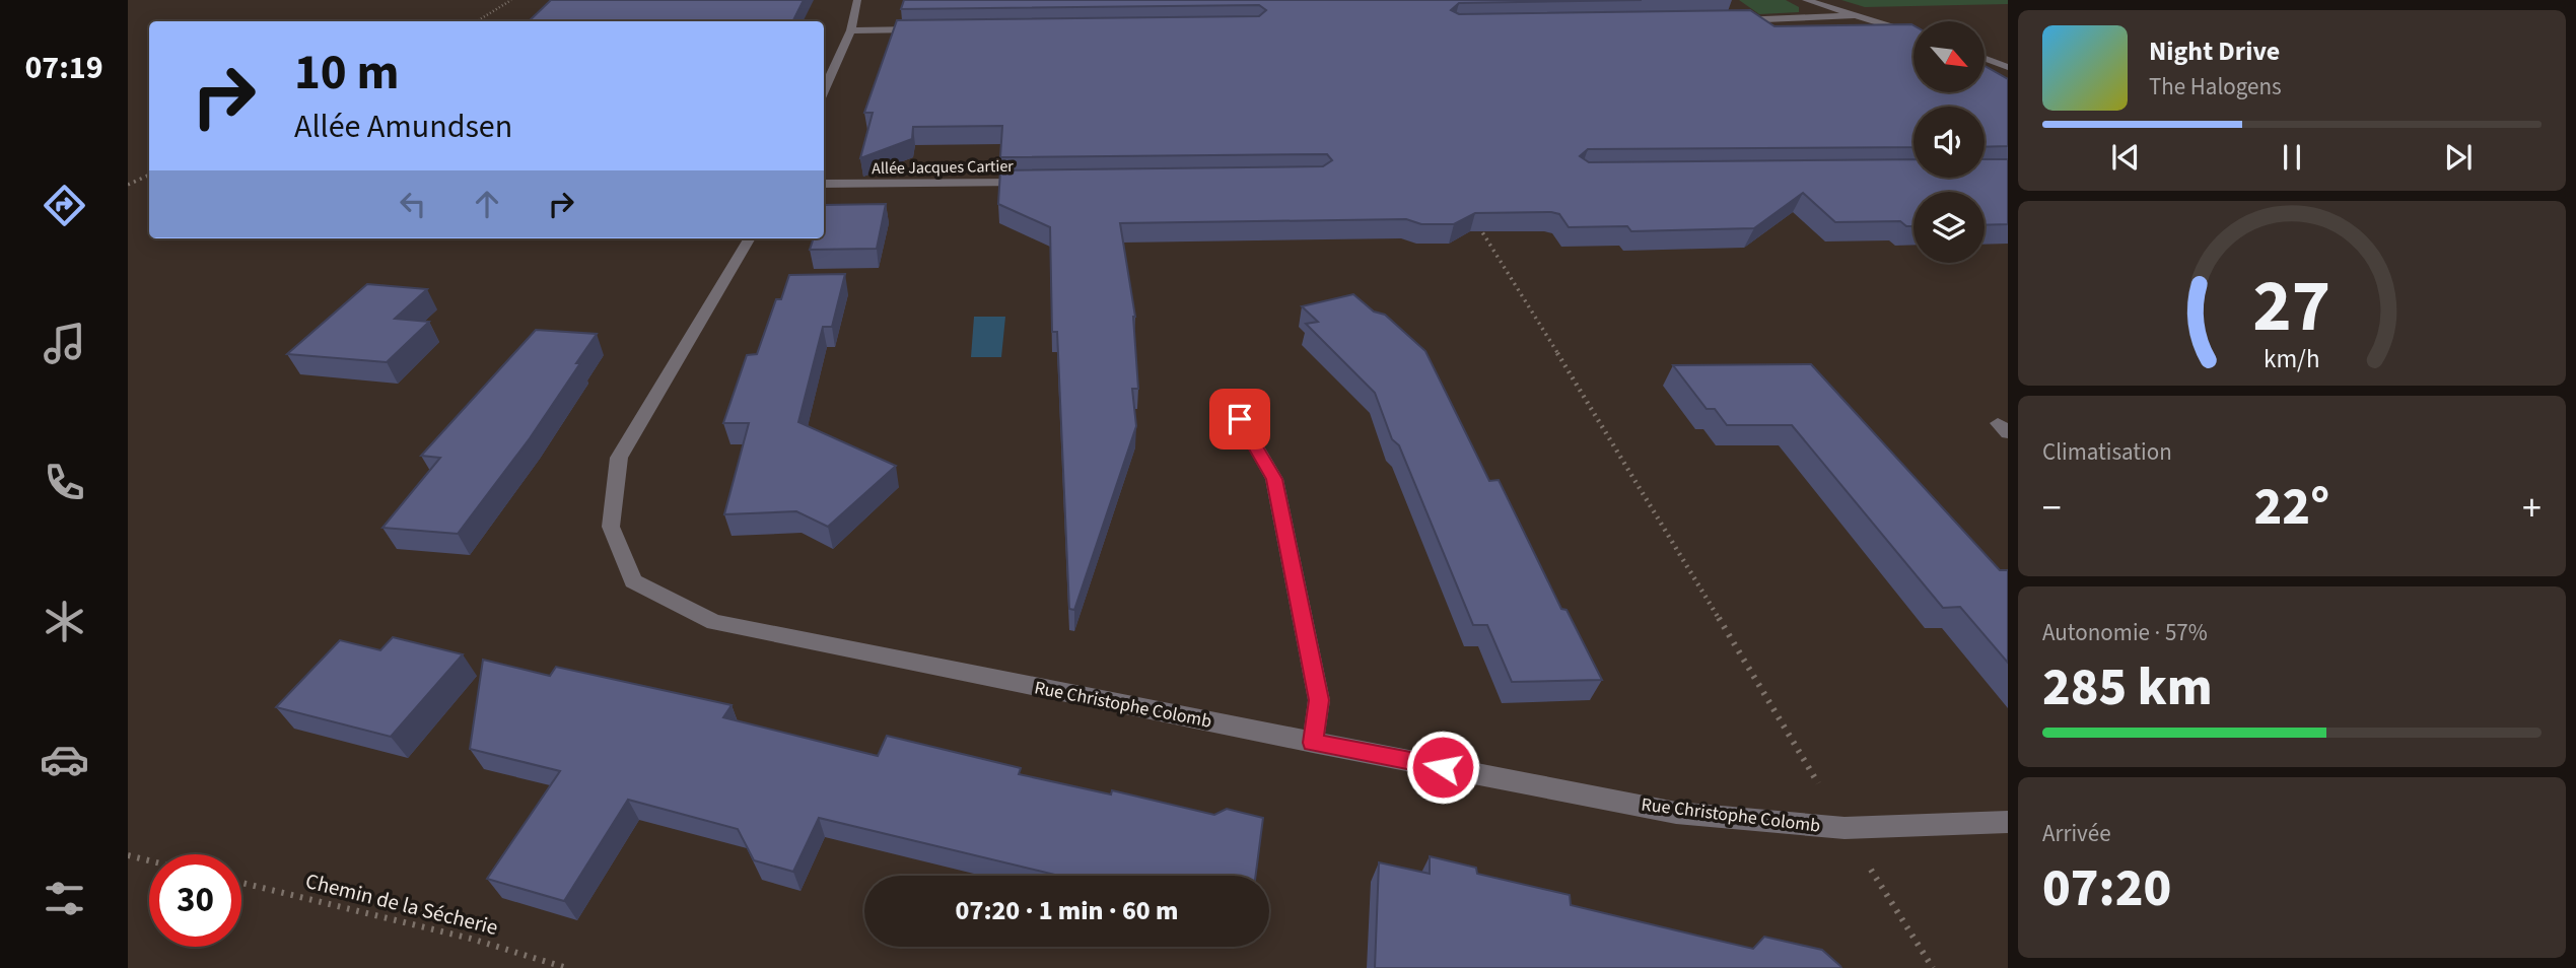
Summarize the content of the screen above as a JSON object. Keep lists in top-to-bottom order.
{
  "streets": {
    "street": ["Allée Jacques Cartier", "Rue Christophe Colomb"],
    "path": ["Chemin de la Sécherie"]
  },
  "north": "bottom right",
  "page": {
    "tabs": "07:19",
    "turn": ["10 m", "Allée Amundsen"],
    "song": ["Night Drive", "The Halogens"],
    "tile": [
      "Climatisation",
      ["Autonomie · 57%", "285 km"],
      ["Arrivée", "07:20"]
    ],
    "heat": ["−", "22°", "+"],
    "limit": "30",
    "trip": "07:20 · 1 min · 60 m",
    "gauge": ["27", "km/h"]
  }
}
